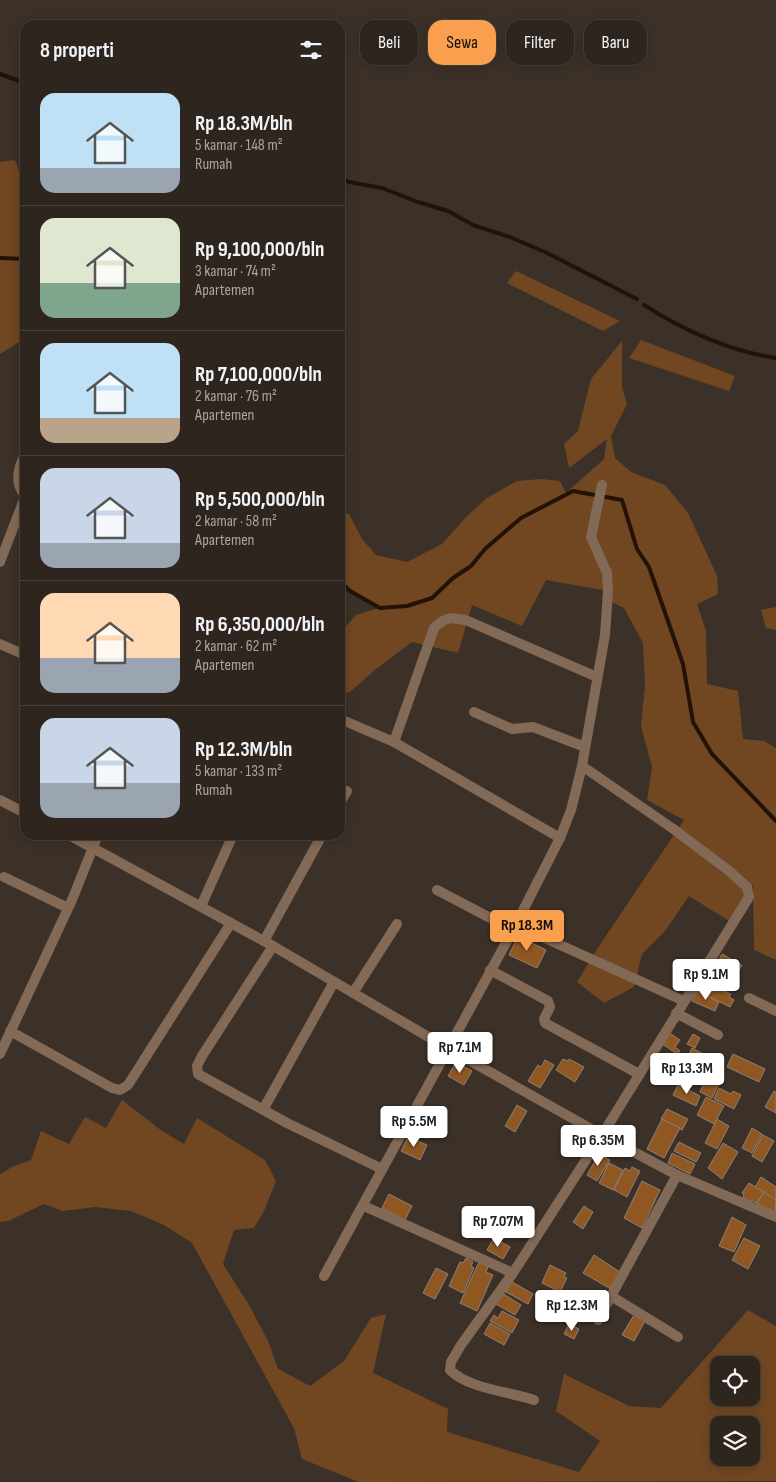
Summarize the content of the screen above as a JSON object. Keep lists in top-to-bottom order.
{
  "page": {
    "chip": [
      "Beli",
      "Sewa",
      "Filter",
      "Baru"
    ],
    "heading": "8 properti",
    "list": [
      {
        "name": "Rp 18.3M/bln",
        "note": "5 kamar · 148 m² · Rumah"
      },
      {
        "name": "Rp 9,100,000/bln",
        "note": "3 kamar · 74 m² · Apartemen"
      },
      {
        "name": "Rp 7,100,000/bln",
        "note": "2 kamar · 76 m² · Apartemen"
      },
      {
        "name": "Rp 5,500,000/bln",
        "note": "2 kamar · 58 m² · Apartemen"
      },
      {
        "name": "Rp 6,350,000/bln",
        "note": "2 kamar · 62 m² · Apartemen"
      },
      {
        "name": "Rp 12.3M/bln",
        "note": "5 kamar · 133 m² · Rumah"
      }
    ],
    "price": [
      "Rp 18.3M",
      "Rp 9.1M",
      "Rp 7.1M",
      "Rp 13.3M",
      "Rp 5.5M",
      "Rp 6.35M",
      "Rp 7.07M",
      "Rp 12.3M"
    ]
  }
}
